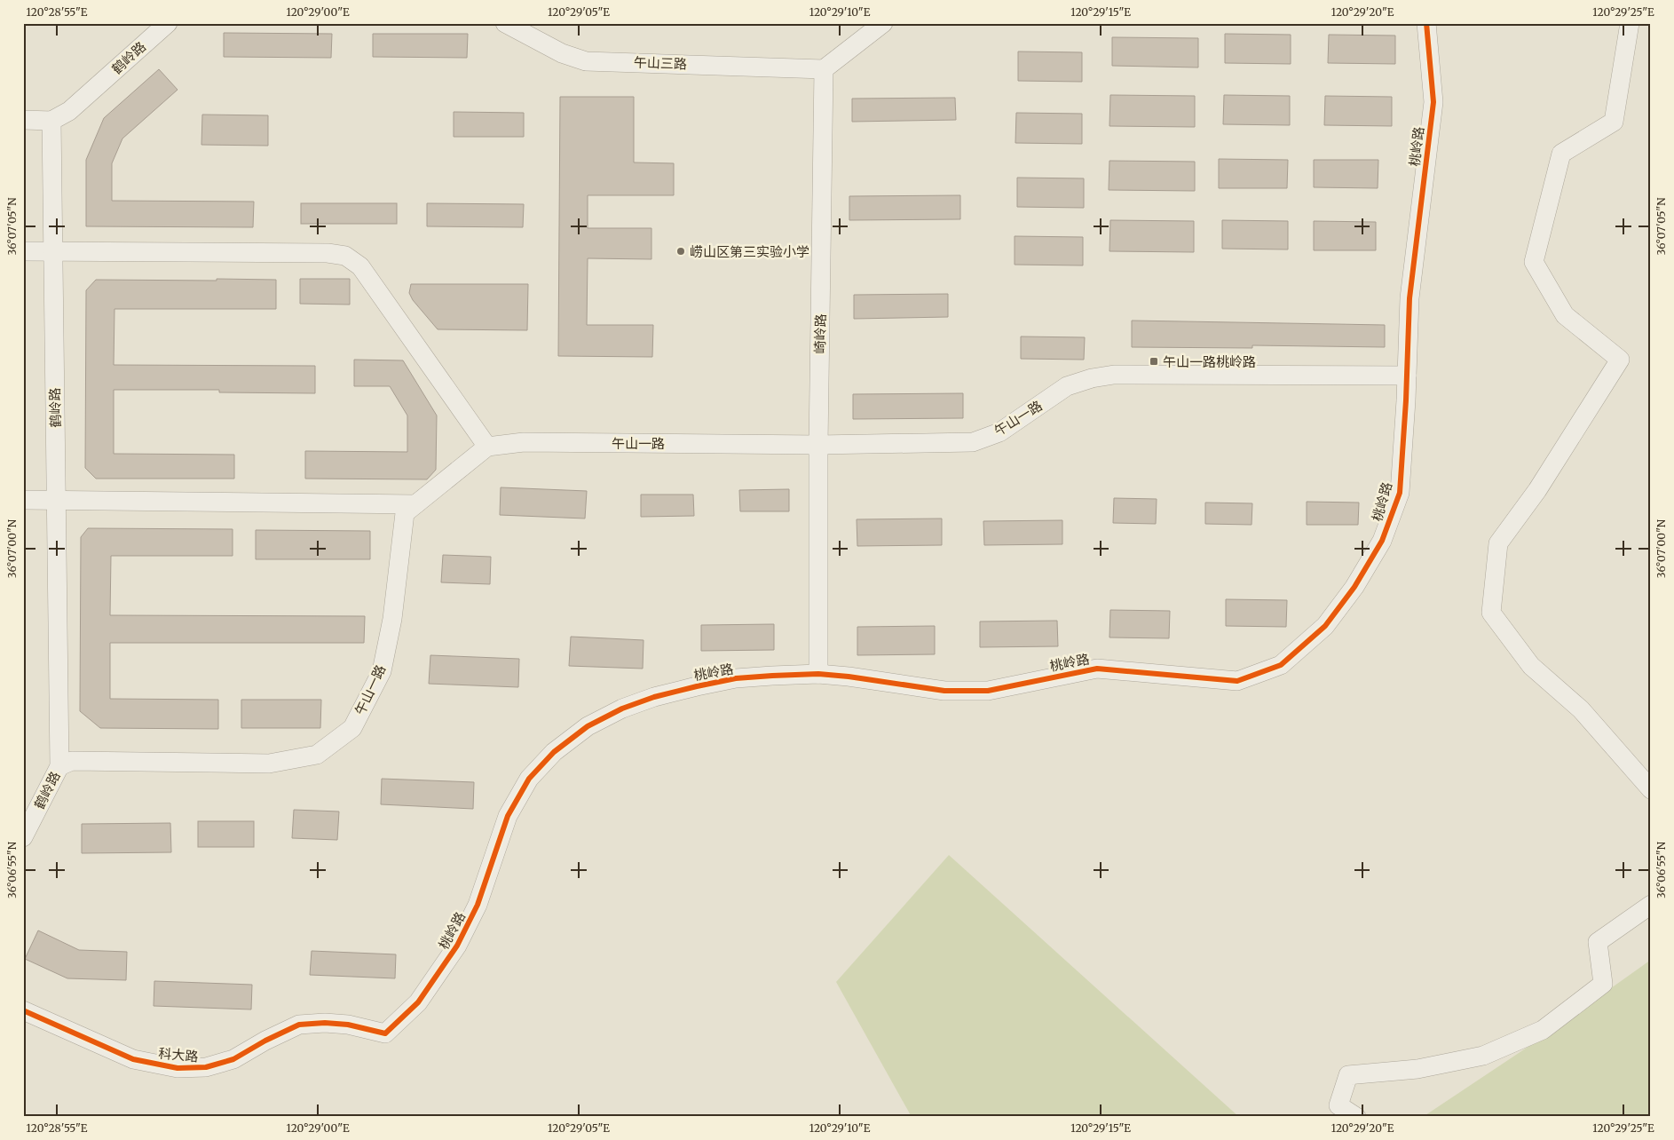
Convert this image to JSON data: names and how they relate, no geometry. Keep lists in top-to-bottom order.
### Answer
{
  "streets": {
    "street": [
      "鹤岭路",
      "午山三路",
      "桃岭路",
      "崎岭路",
      "午山一路",
      "科大路"
    ]
  },
  "crossings": [
    ["鹤岭路", "午山一路"],
    ["午山三路", "崎岭路"],
    ["桃岭路", "崎岭路"],
    ["桃岭路", "午山一路"],
    ["桃岭路", "科大路"],
    ["崎岭路", "午山一路"]
  ],
  "places": {
    "other": ["崂山区第三实验小学"],
    "transit": ["午山一路桃岭路"]
  },
  "coordinates": [
    "120°28'55\"E",
    "120°29'00\"E",
    "120°29'05\"E",
    "120°29'10\"E",
    "120°29'15\"E",
    "120°29'20\"E",
    "120°29'25\"E",
    "36°07'05\"N",
    "36°07'00\"N",
    "36°06'55\"N"
  ]
}
